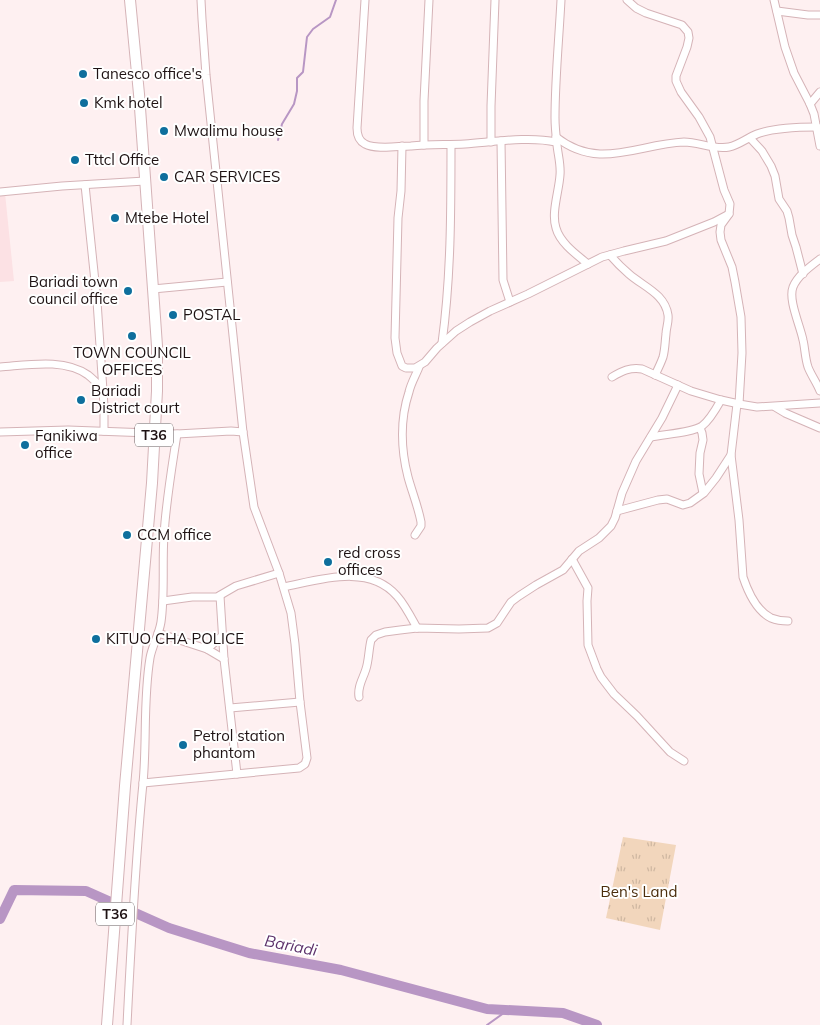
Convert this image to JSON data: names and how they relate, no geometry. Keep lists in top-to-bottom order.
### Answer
{
  "streets": {
    "highway": ["T36"]
  },
  "water": ["Bariadi"],
  "parks": ["Ben's Land"],
  "places": [
    "Tanesco office's",
    "Kmk hotel",
    "Mwalimu house",
    "Tttcl Office",
    "CAR SERVICES",
    "Mtebe Hotel",
    "Bariadi town council office",
    "POSTAL",
    "TOWN COUNCIL OFFICES",
    "Bariadi District court",
    "Fanikiwa office",
    "CCM office",
    "red cross offices",
    "KITUO CHA POLICE",
    "Petrol station phantom"
  ]
}
